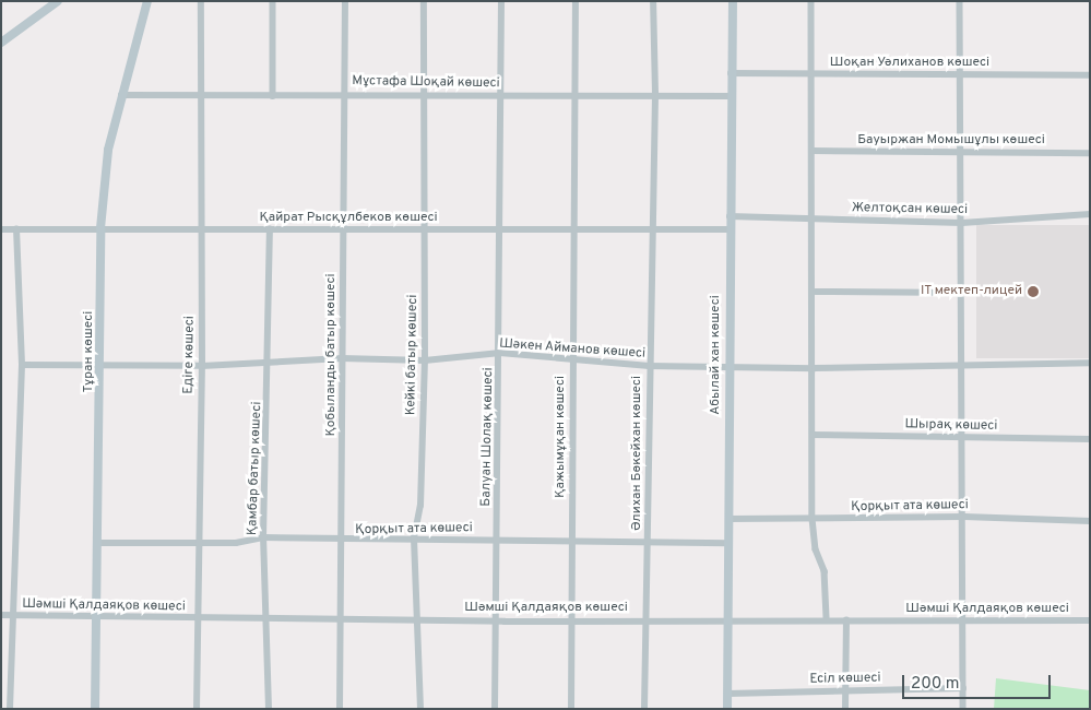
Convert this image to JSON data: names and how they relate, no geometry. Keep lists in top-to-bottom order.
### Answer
{
  "streets": {
    "street": [
      "Шоқан Уәлиханов көшесі",
      "Мұстафа Шоқай көшесі",
      "Бауыржан Момышұлы көшесі",
      "Желтоқсан көшесі",
      "Қайрат Рысқұлбеков көшесі",
      "Шәкен Айманов көшесі",
      "Тұран көшесі",
      "Едіге көшесі",
      "Қобыланды батыр көшесі",
      "Кейкі батыр көшесі",
      "Абылай хан көшесі",
      "Шырақ көшесі",
      "Балуан Шолақ көшесі",
      "Қажымұқан көшесі",
      "Әлихан Бөкейхан көшесі",
      "Қамбар батыр көшесі",
      "Қорқыт ата көшесі",
      "Шәмші Қалдаяқов көшесі",
      "Есіл көшесі"
    ]
  },
  "crossings": [
    ["Шоқан Уәлиханов көшесі", "Абылай хан көшесі"],
    ["Мұстафа Шоқай көшесі", "Тұран көшесі"],
    ["Мұстафа Шоқай көшесі", "Едіге көшесі"],
    ["Мұстафа Шоқай көшесі", "Қобыланды батыр көшесі"],
    ["Мұстафа Шоқай көшесі", "Кейкі батыр көшесі"],
    ["Мұстафа Шоқай көшесі", "Абылай хан көшесі"],
    ["Мұстафа Шоқай көшесі", "Балуан Шолақ көшесі"],
    ["Мұстафа Шоқай көшесі", "Қажымұқан көшесі"],
    ["Мұстафа Шоқай көшесі", "Әлихан Бөкейхан көшесі"],
    ["Желтоқсан көшесі", "Абылай хан көшесі"],
    ["Қайрат Рысқұлбеков көшесі", "Тұран көшесі"],
    ["Қайрат Рысқұлбеков көшесі", "Едіге көшесі"],
    ["Қайрат Рысқұлбеков көшесі", "Қобыланды батыр көшесі"],
    ["Қайрат Рысқұлбеков көшесі", "Кейкі батыр көшесі"],
    ["Қайрат Рысқұлбеков көшесі", "Абылай хан көшесі"],
    ["Қайрат Рысқұлбеков көшесі", "Балуан Шолақ көшесі"],
    ["Қайрат Рысқұлбеков көшесі", "Қажымұқан көшесі"],
    ["Қайрат Рысқұлбеков көшесі", "Әлихан Бөкейхан көшесі"],
    ["Қайрат Рысқұлбеков көшесі", "Қамбар батыр көшесі"],
    ["Шәкен Айманов көшесі", "Тұран көшесі"],
    ["Шәкен Айманов көшесі", "Едіге көшесі"],
    ["Шәкен Айманов көшесі", "Қобыланды батыр көшесі"],
    ["Шәкен Айманов көшесі", "Кейкі батыр көшесі"],
    ["Шәкен Айманов көшесі", "Абылай хан көшесі"],
    ["Шәкен Айманов көшесі", "Балуан Шолақ көшесі"],
    ["Шәкен Айманов көшесі", "Қажымұқан көшесі"],
    ["Шәкен Айманов көшесі", "Әлихан Бөкейхан көшесі"],
    ["Шәкен Айманов көшесі", "Қамбар батыр көшесі"],
    ["Тұран көшесі", "Қорқыт ата көшесі"],
    ["Тұран көшесі", "Шәмші Қалдаяқов көшесі"],
    ["Едіге көшесі", "Қорқыт ата көшесі"],
    ["Едіге көшесі", "Шәмші Қалдаяқов көшесі"],
    ["Қобыланды батыр көшесі", "Қорқыт ата көшесі"],
    ["Қобыланды батыр көшесі", "Шәмші Қалдаяқов көшесі"],
    ["Кейкі батыр көшесі", "Қорқыт ата көшесі"],
    ["Кейкі батыр көшесі", "Шәмші Қалдаяқов көшесі"],
    ["Абылай хан көшесі", "Қорқыт ата көшесі"],
    ["Абылай хан көшесі", "Шәмші Қалдаяқов көшесі"],
    ["Абылай хан көшесі", "Есіл көшесі"],
    ["Балуан Шолақ көшесі", "Қорқыт ата көшесі"],
    ["Балуан Шолақ көшесі", "Шәмші Қалдаяқов көшесі"],
    ["Қажымұқан көшесі", "Қорқыт ата көшесі"],
    ["Қажымұқан көшесі", "Шәмші Қалдаяқов көшесі"],
    ["Әлихан Бөкейхан көшесі", "Қорқыт ата көшесі"],
    ["Әлихан Бөкейхан көшесі", "Шәмші Қалдаяқов көшесі"],
    ["Қамбар батыр көшесі", "Қорқыт ата көшесі"],
    ["Қамбар батыр көшесі", "Шәмші Қалдаяқов көшесі"]
  ],
  "places": ["IT мектеп-лицей"],
  "scale_bar": "200 m"
}
